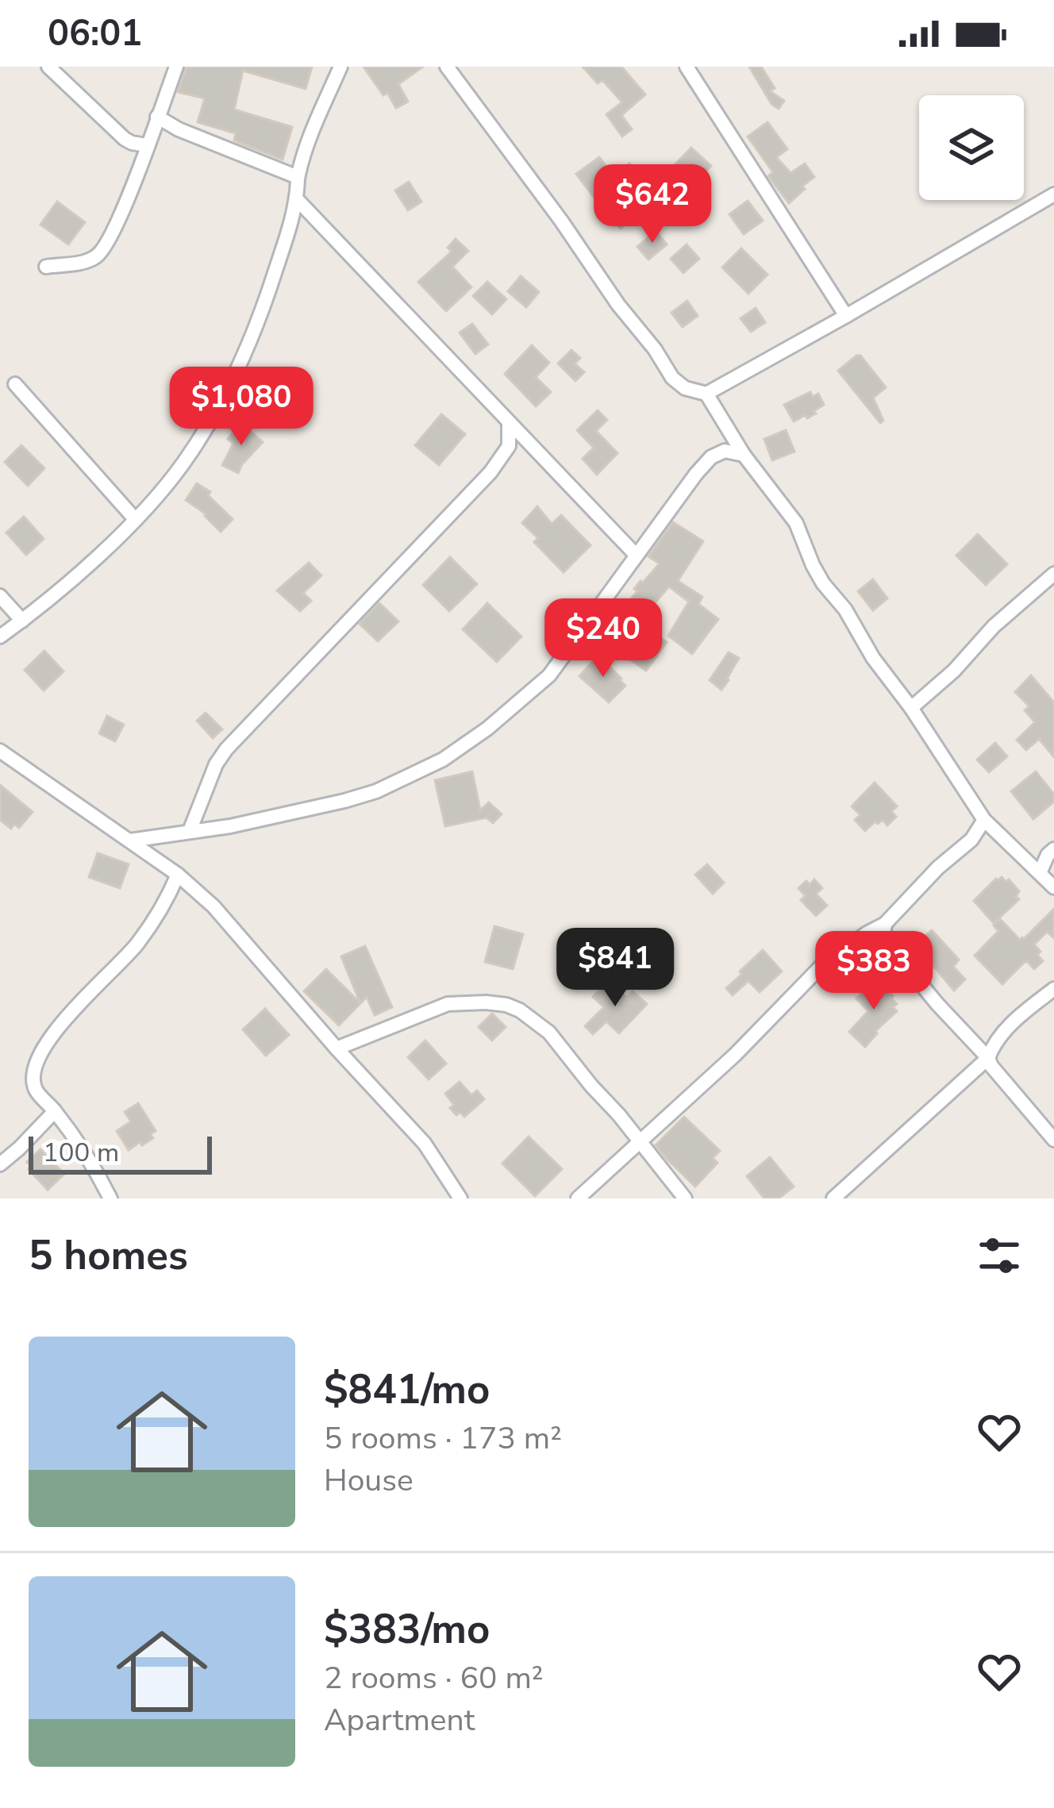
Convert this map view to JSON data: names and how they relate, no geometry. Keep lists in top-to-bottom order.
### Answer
{
  "scale_bar": "100 m",
  "page": {
    "status": "06:01",
    "price": [
      "$642",
      "$1,080",
      "$240",
      "$841",
      "$383"
    ],
    "scale": "100 m",
    "heading": "5 homes",
    "list": [
      {
        "name": "$841/mo",
        "note": "5 rooms · 173 m² · House"
      },
      {
        "name": "$383/mo",
        "note": "2 rooms · 60 m² · Apartment"
      }
    ]
  }
}
